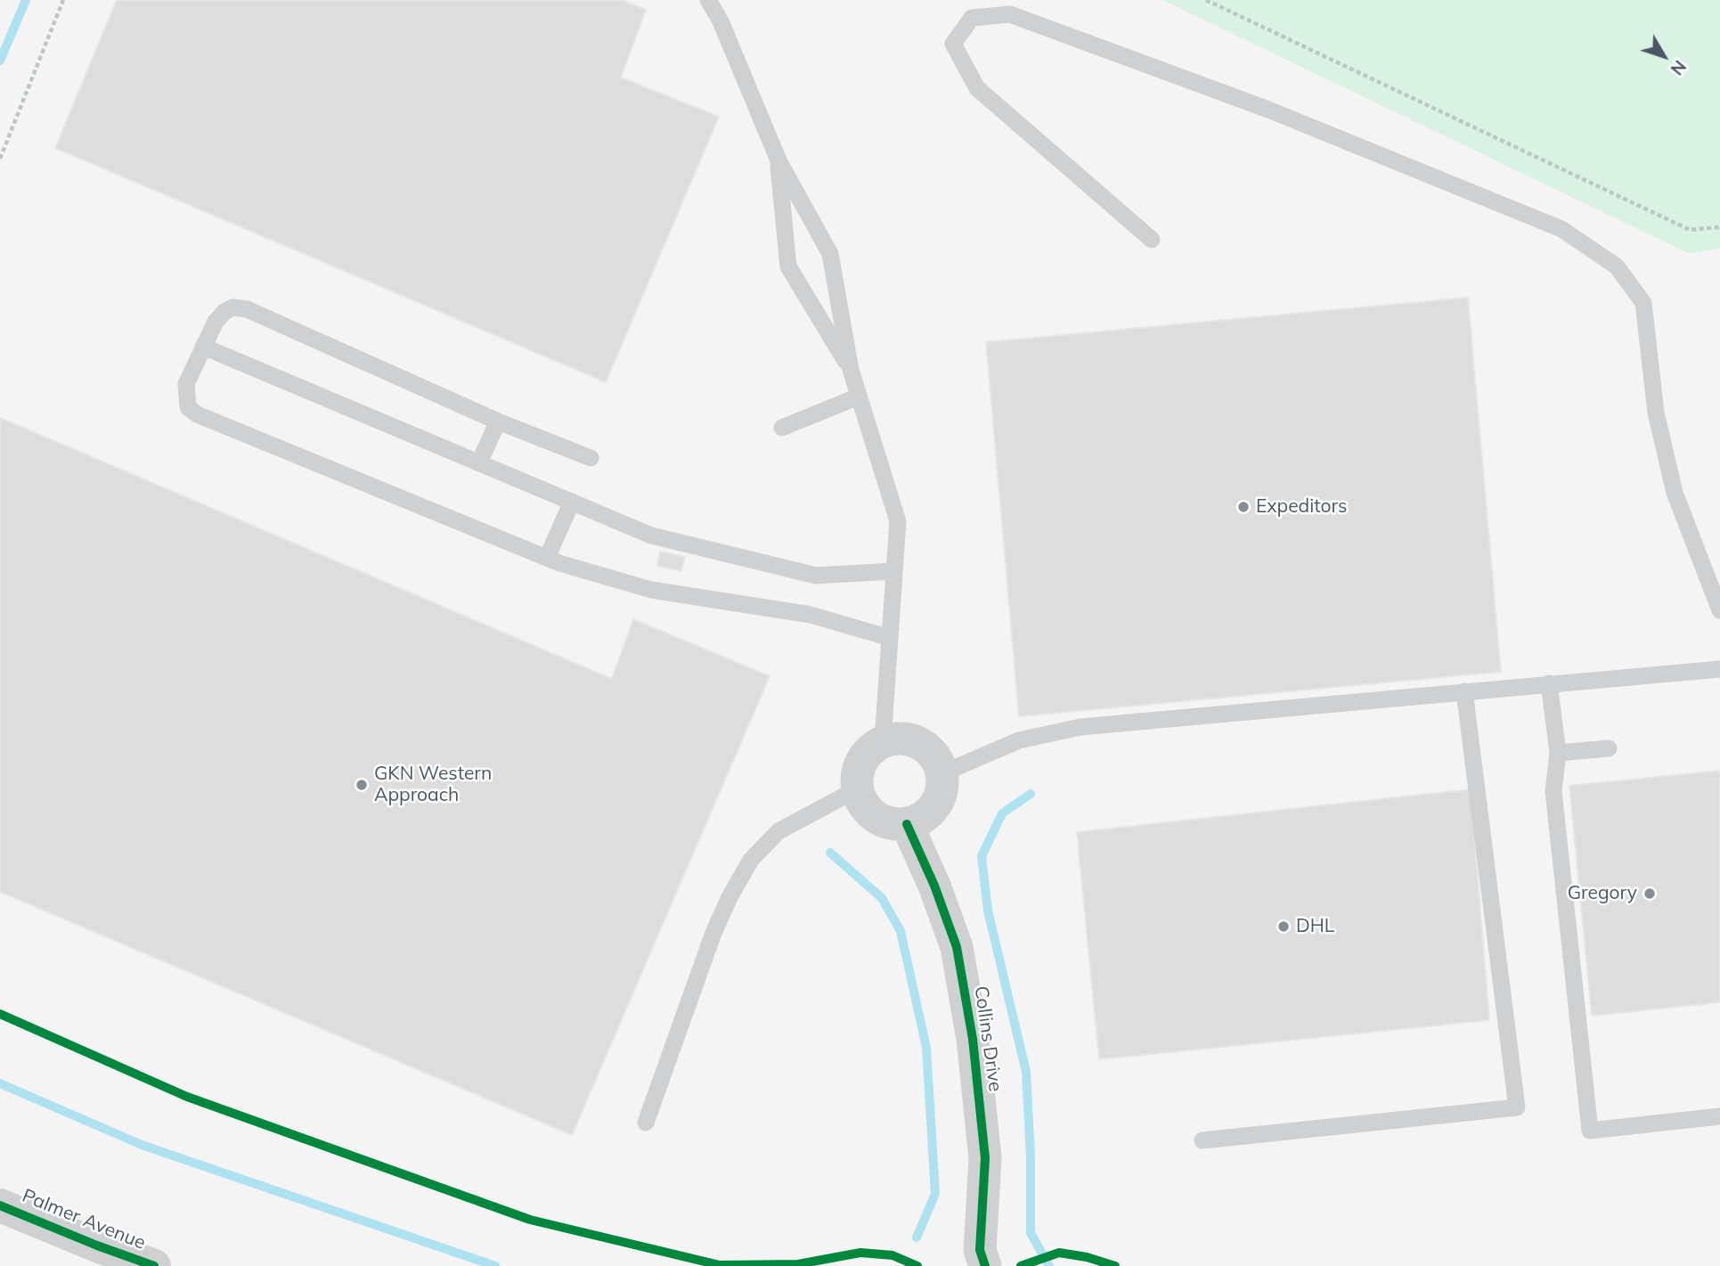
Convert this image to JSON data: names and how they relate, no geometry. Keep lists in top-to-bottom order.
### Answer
{
  "streets": {
    "street": ["Collins Drive", "Palmer Avenue"]
  },
  "places": [
    "Expeditors",
    "GKN Western Approach",
    "Gregory",
    "DHL"
  ],
  "north": "bottom right"
}
